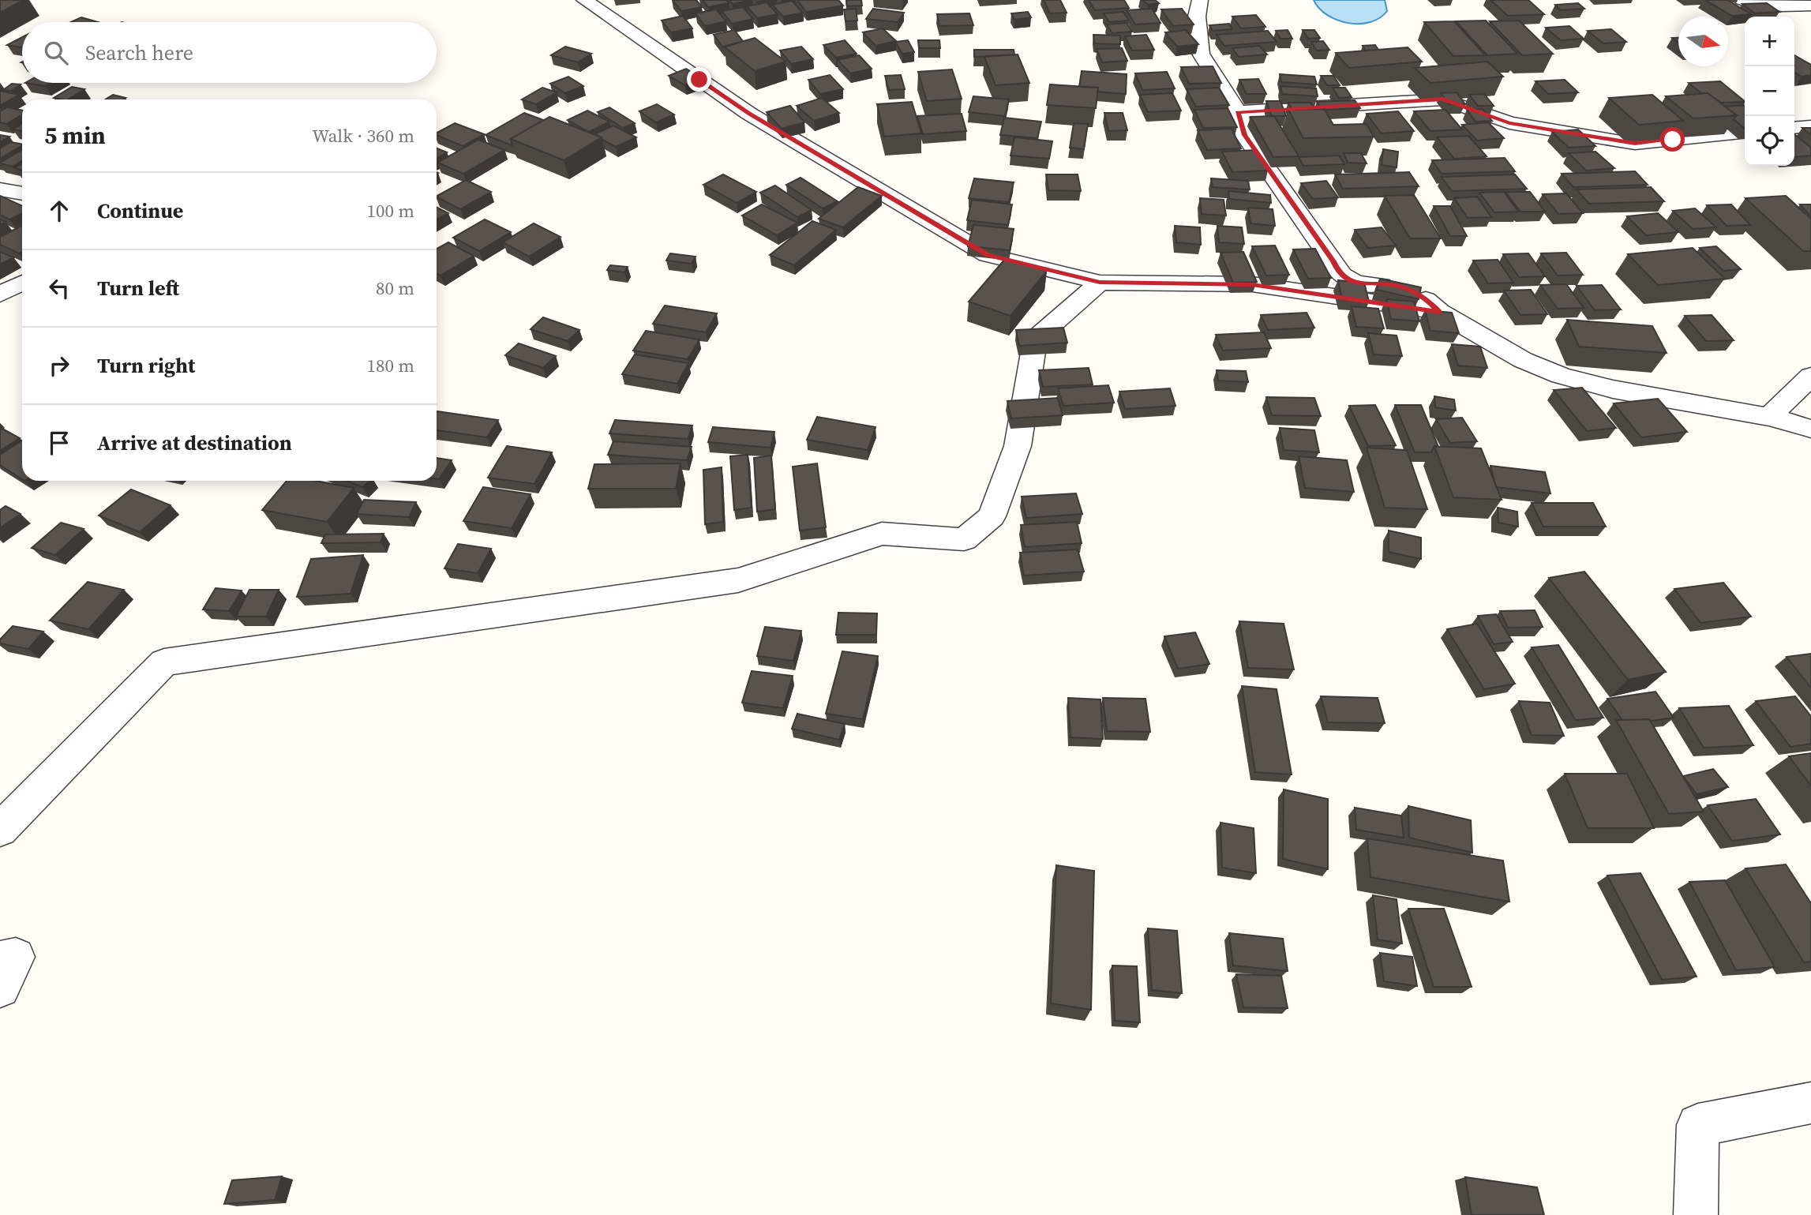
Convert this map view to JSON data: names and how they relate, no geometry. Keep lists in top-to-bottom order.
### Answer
{
  "north": "right",
  "page": {
    "map_buttons": ["+", "−"],
    "search": "Search here",
    "heading": ["5 min", "Walk · 360 m"],
    "list": [
      ["Continue", "100 m"],
      ["Turn left", "80 m"],
      ["Turn right", "180 m"],
      "Arrive at destination"
    ]
  }
}
